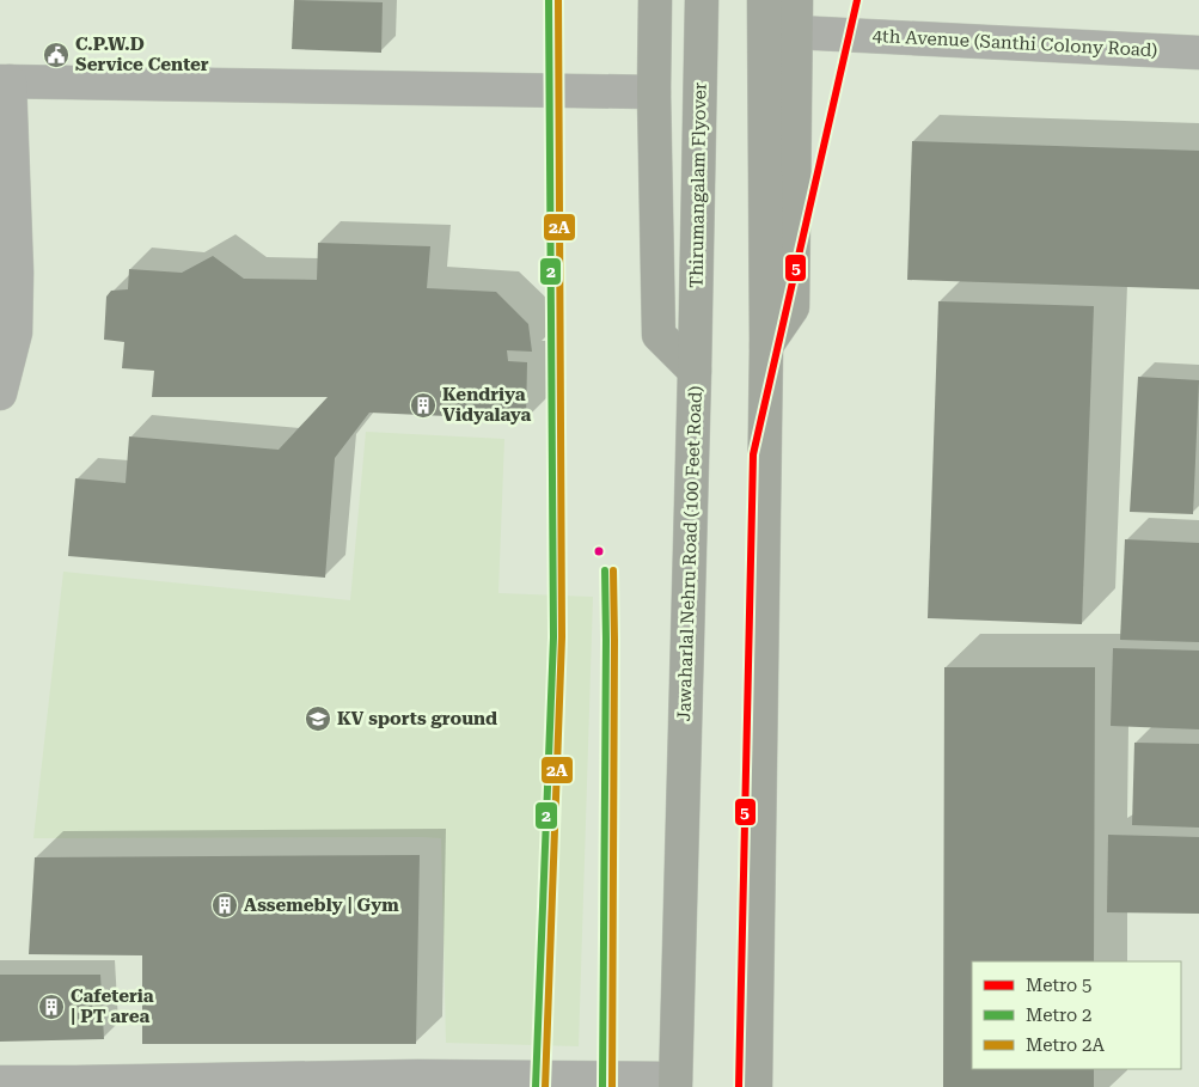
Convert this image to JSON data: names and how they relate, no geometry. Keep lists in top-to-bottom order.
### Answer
{
  "streets": {
    "main road": ["Thirumangalam Flyover", "Jawaharlal Nehru Road (100 Feet Road)"],
    "street": ["4th Avenue (Santhi Colony Road)"]
  },
  "crossings": [
    ["Thirumangalam Flyover", "Jawaharlal Nehru Road (100 Feet Road)"]
  ],
  "places": {
    "public building": ["C.P.W.D Service Center"],
    "building": ["Kendriya Vidyalaya", "Assemebly | Gym", "Cafeteria | PT area"],
    "school or university": ["KV sports ground"]
  },
  "lines": ["metro line 5", "metro line 2", "metro line 2A"],
  "legend": ["Metro 5", "Metro 2", "Metro 2A"]
}
